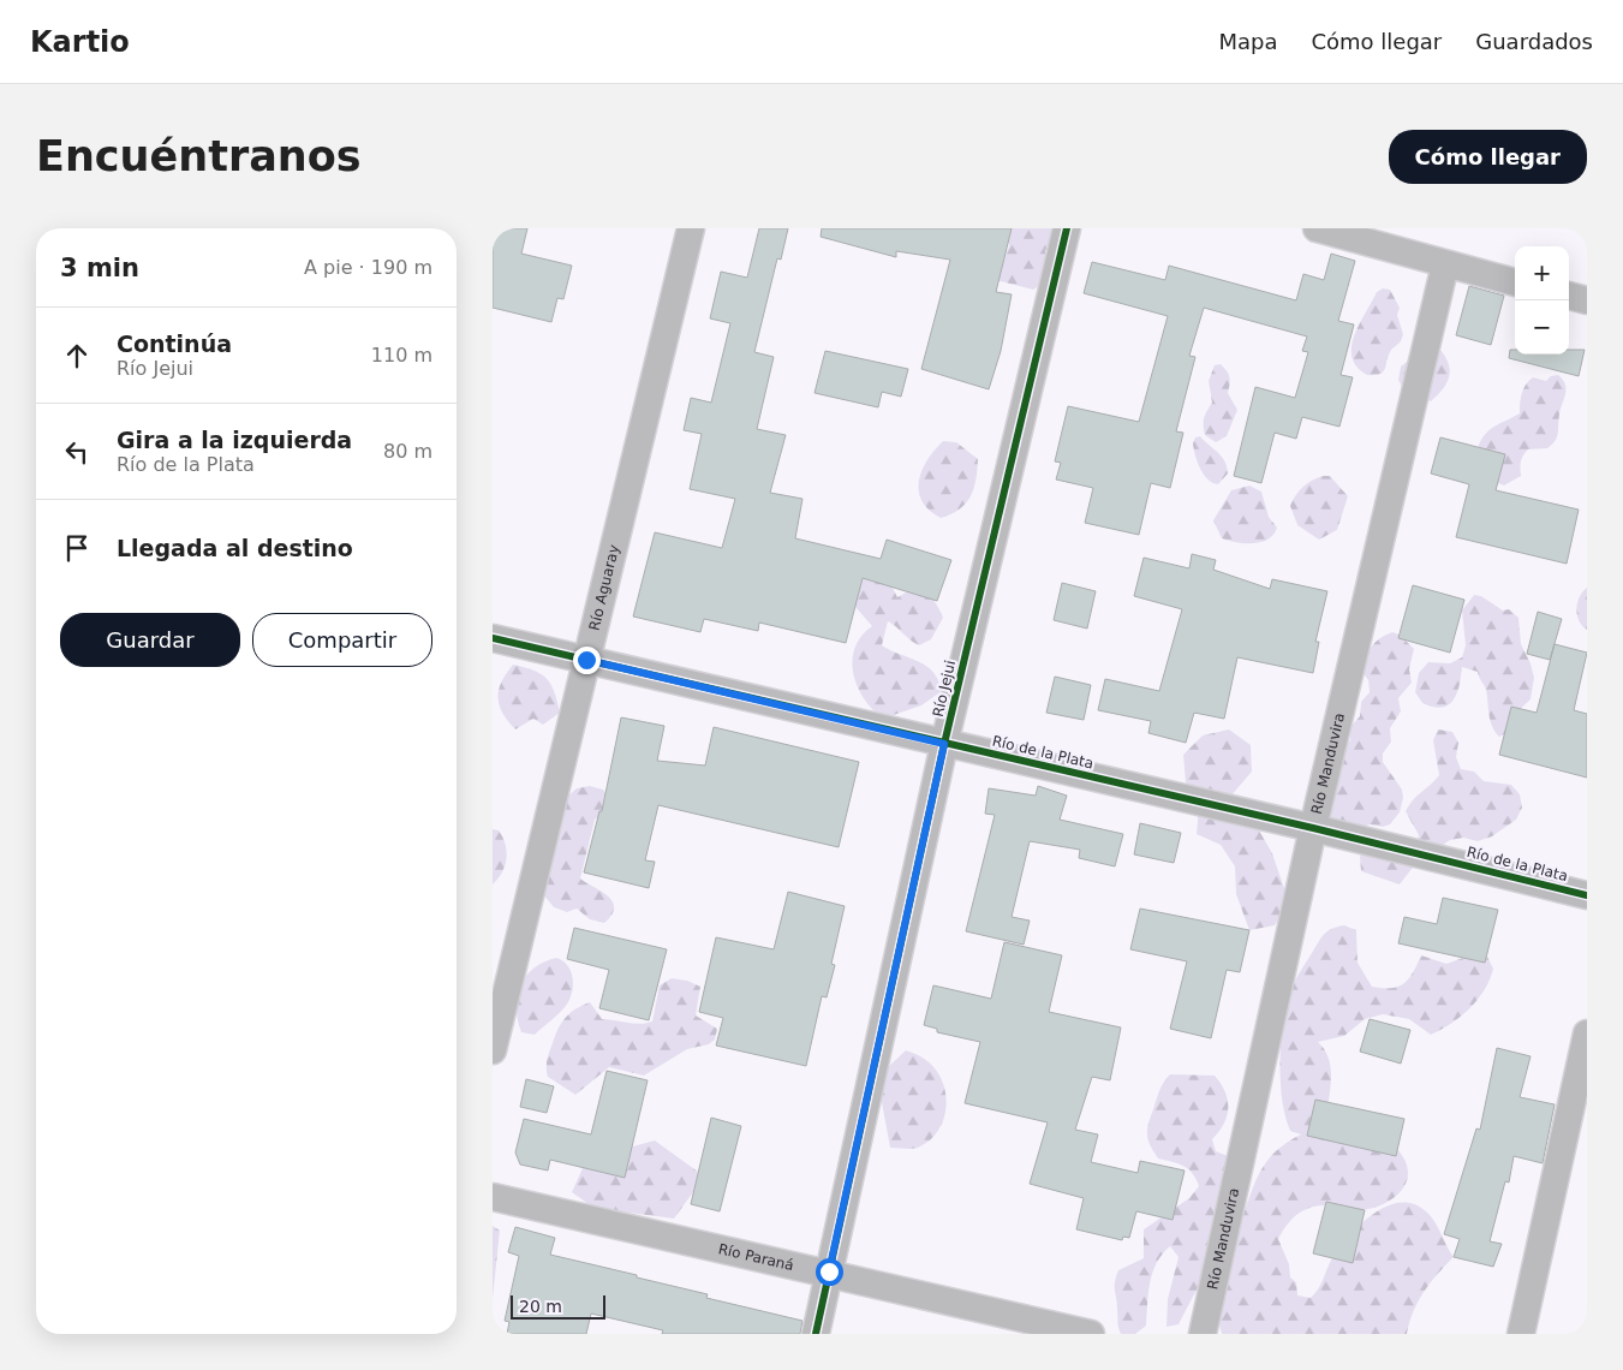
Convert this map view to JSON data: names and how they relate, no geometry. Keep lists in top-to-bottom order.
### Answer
{
  "streets": {
    "street": [
      "Río Aguaray",
      "Río Jejui",
      "Río de la Plata",
      "Río Manduvira",
      "Río Paraná"
    ]
  },
  "crossings": [
    ["Río Aguaray", "Río de la Plata"],
    ["Río Jejui", "Río de la Plata"],
    ["Río Jejui", "Río Paraná"],
    ["Río de la Plata", "Río Manduvira"]
  ],
  "scale_bar": "20 m",
  "page": {
    "header": "Kartio",
    "nav": ["Mapa", "Cómo llegar", "Guardados"],
    "buttons": [
      "Cómo llegar",
      ["Guardar", "Compartir"]
    ],
    "title": "Encuéntranos",
    "heading": ["3 min", "A pie · 190 m"],
    "map_buttons": ["+", "−"],
    "list": [
      ["Continúa", "Río Jejui", "110 m"],
      ["Gira a la izquierda", "Río de la Plata", "80 m"],
      "Llegada al destino"
    ],
    "scale": "20 m"
  }
}
